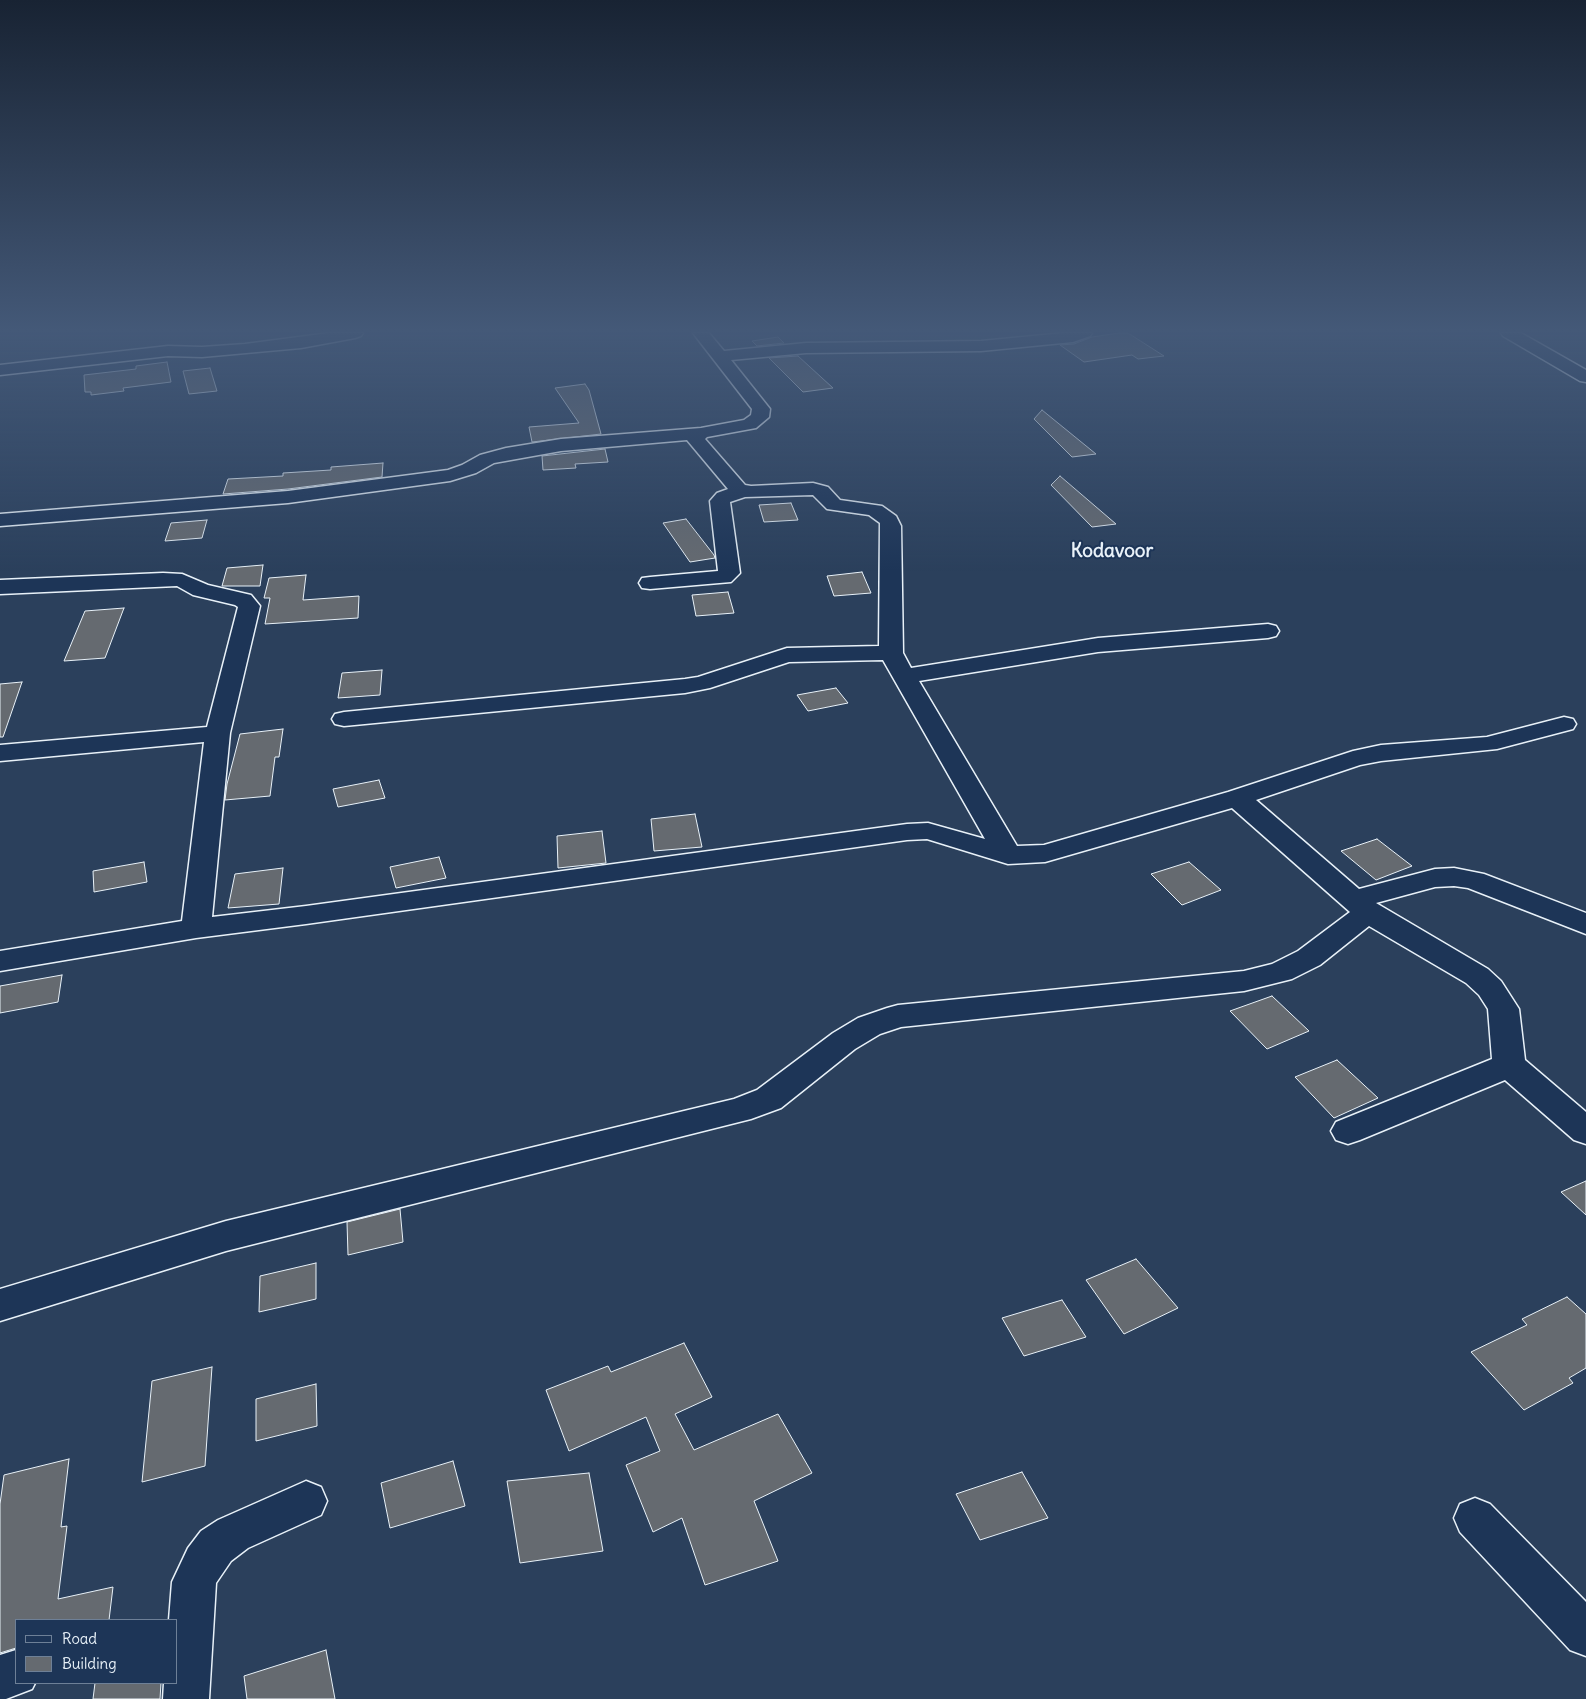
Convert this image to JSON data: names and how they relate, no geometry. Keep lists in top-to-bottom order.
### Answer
{
  "districts": ["Kodavoor"],
  "legend": ["Road", "Building"]
}
